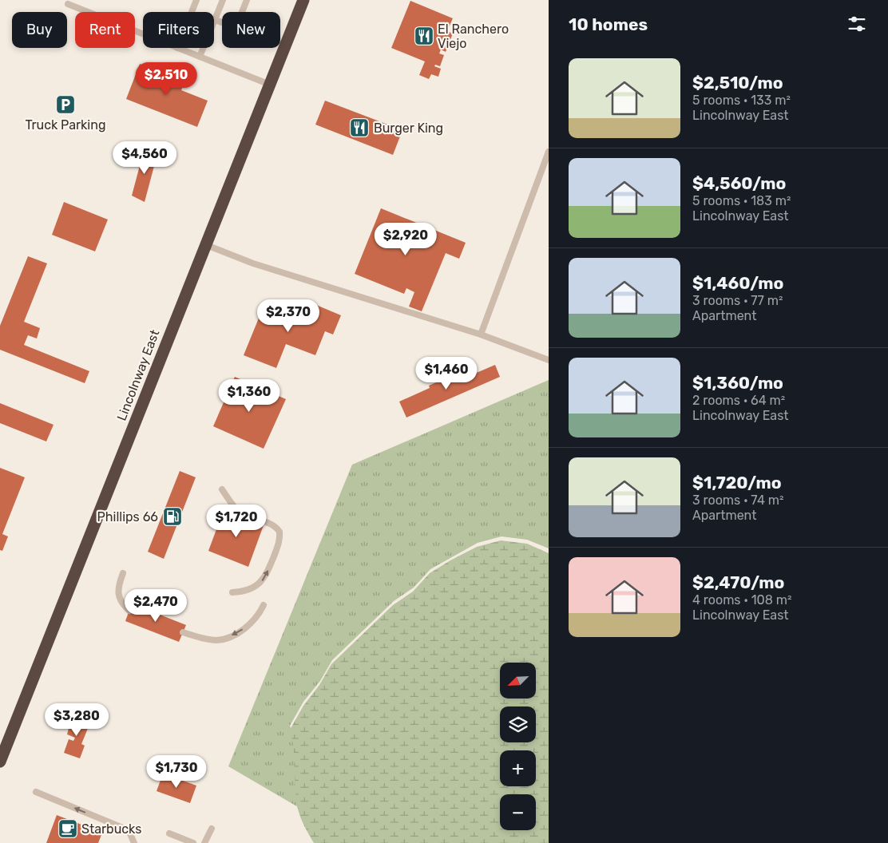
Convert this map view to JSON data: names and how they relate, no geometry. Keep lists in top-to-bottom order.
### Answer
{
  "streets": {
    "highway": ["Lincolnway East"]
  },
  "places": {
    "restaurant": ["El Ranchero Viejo", "Burger King"],
    "parking": ["Truck Parking"],
    "fuel station": ["Phillips 66"],
    "cafe": ["Starbucks"]
  },
  "north": "bottom left",
  "page": {
    "heading": "10 homes",
    "chip": [
      "Buy",
      "Rent",
      "Filters",
      "New"
    ],
    "list": [
      {
        "name": "$2,510/mo",
        "note": "5 rooms · 133 m² · Lincolnway East"
      },
      {
        "name": "$4,560/mo",
        "note": "5 rooms · 183 m² · Lincolnway East"
      },
      {
        "name": "$1,460/mo",
        "note": "3 rooms · 77 m² · Apartment"
      },
      {
        "name": "$1,360/mo",
        "note": "2 rooms · 64 m² · Lincolnway East"
      },
      {
        "name": "$1,720/mo",
        "note": "3 rooms · 74 m² · Apartment"
      },
      {
        "name": "$2,470/mo",
        "note": "4 rooms · 108 m² · Lincolnway East"
      }
    ],
    "price": [
      "$2,510",
      "$4,560",
      "$2,920",
      "$2,370",
      "$1,460",
      "$1,360",
      "$1,720",
      "$2,470",
      "$3,280",
      "$1,730"
    ],
    "map_buttons": ["+", "−"]
  }
}
